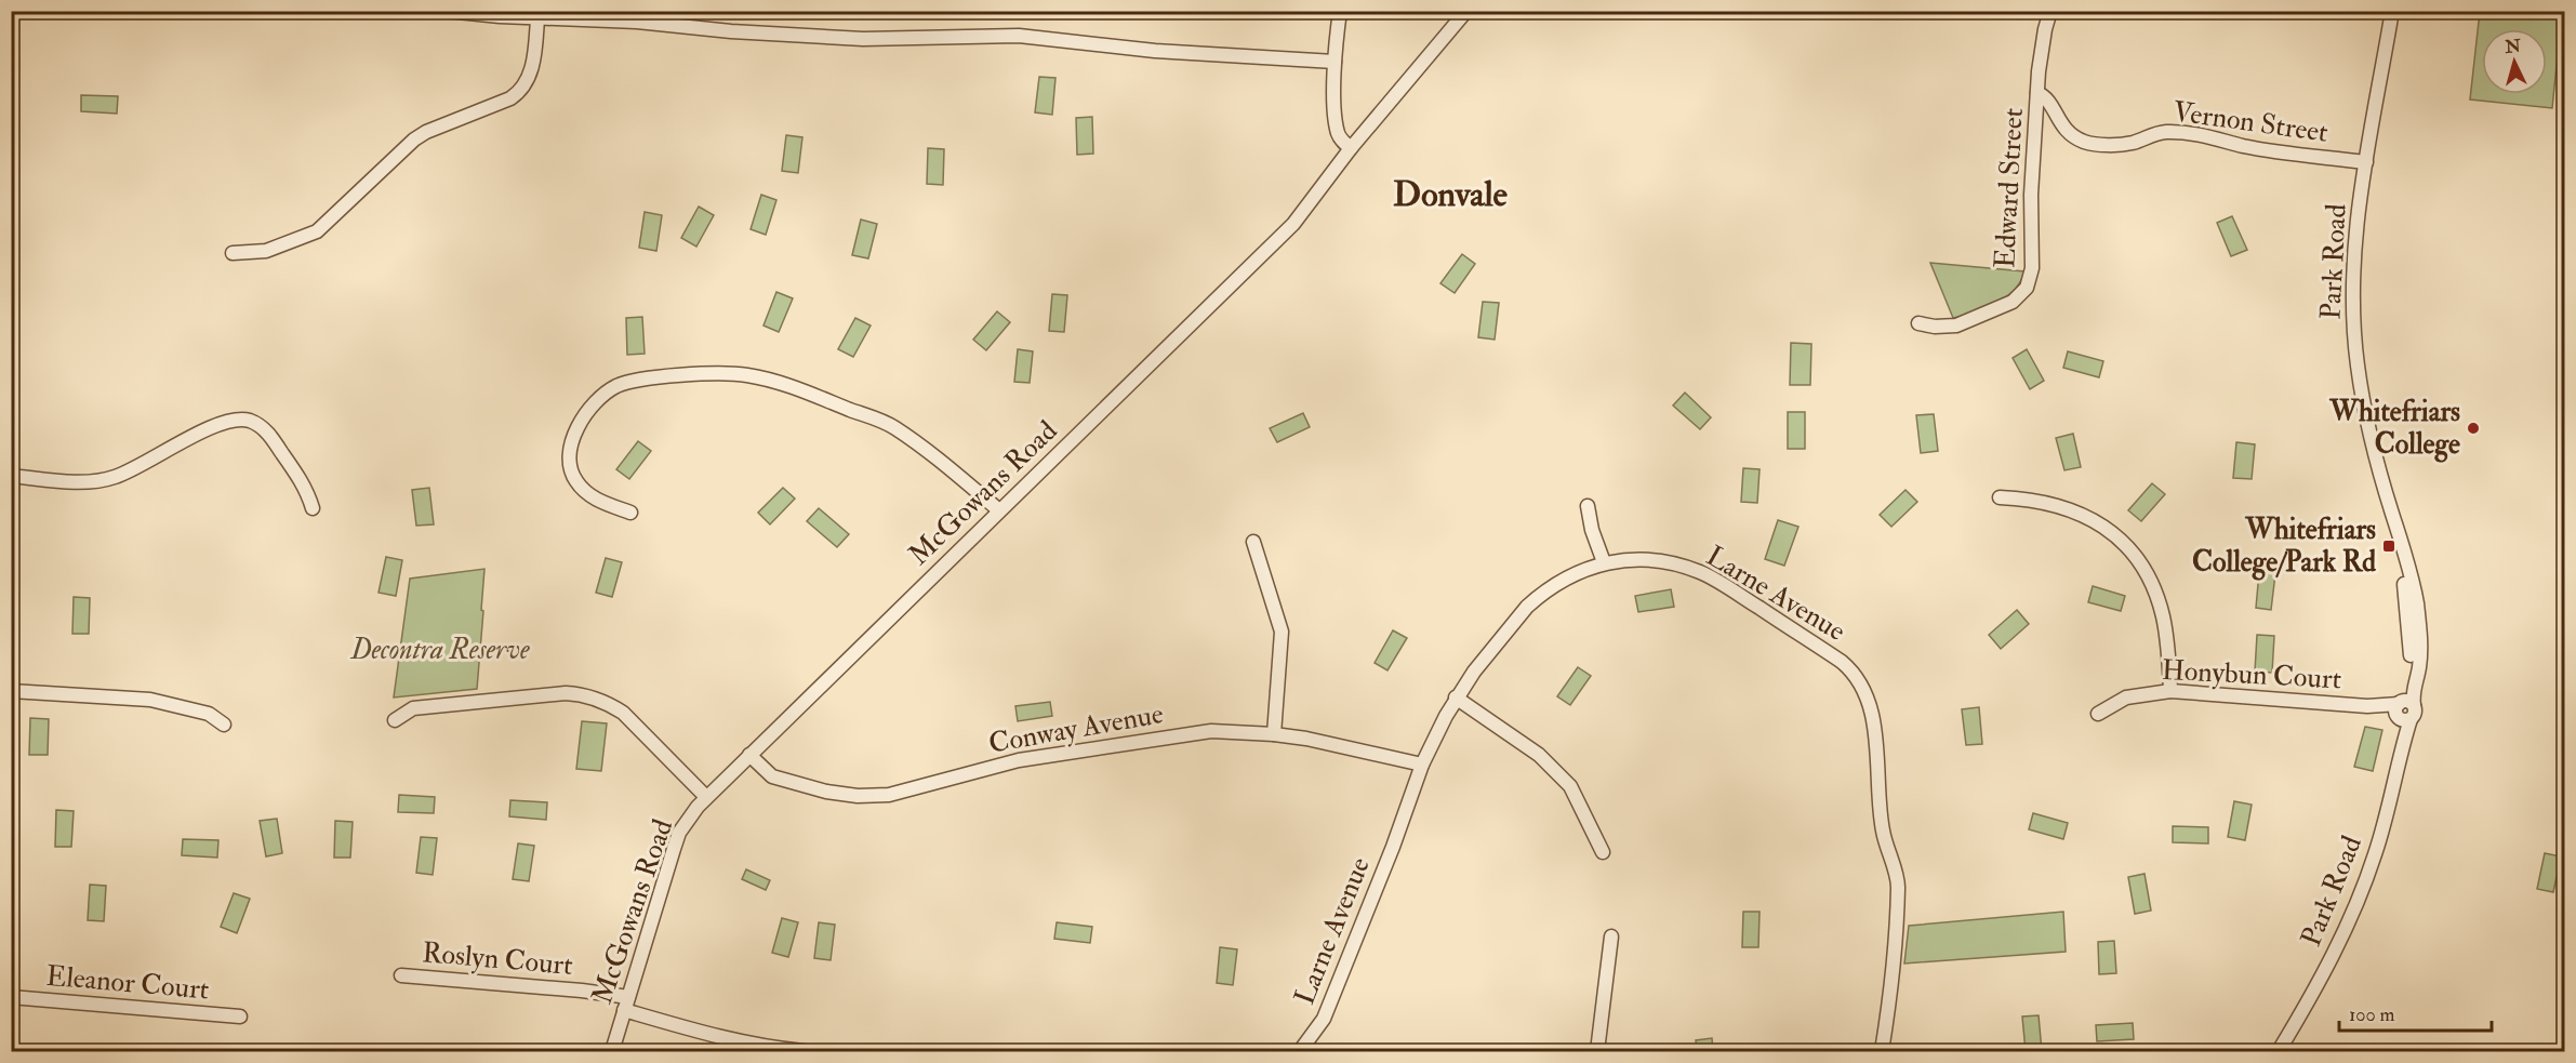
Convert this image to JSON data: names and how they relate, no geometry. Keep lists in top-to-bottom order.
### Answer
{
  "streets": {
    "street": [
      "Vernon Street",
      "Edward Street",
      "Park Road",
      "McGowans Road",
      "Larne Avenue",
      "Honybun Court",
      "Conway Avenue",
      "Roslyn Court",
      "Eleanor Court"
    ]
  },
  "crossings": [
    ["Vernon Street", "Edward Street"],
    ["Vernon Street", "Park Road"],
    ["Park Road", "Honybun Court"],
    ["McGowans Road", "Conway Avenue"],
    ["McGowans Road", "Roslyn Court"],
    ["Larne Avenue", "Conway Avenue"]
  ],
  "districts": ["Donvale"],
  "parks": ["Decontra Reserve"],
  "places": {
    "other": ["Whitefriars College"],
    "transit": ["Whitefriars College/Park Rd"]
  },
  "scale_bar": "100 m",
  "north": "top"
}
